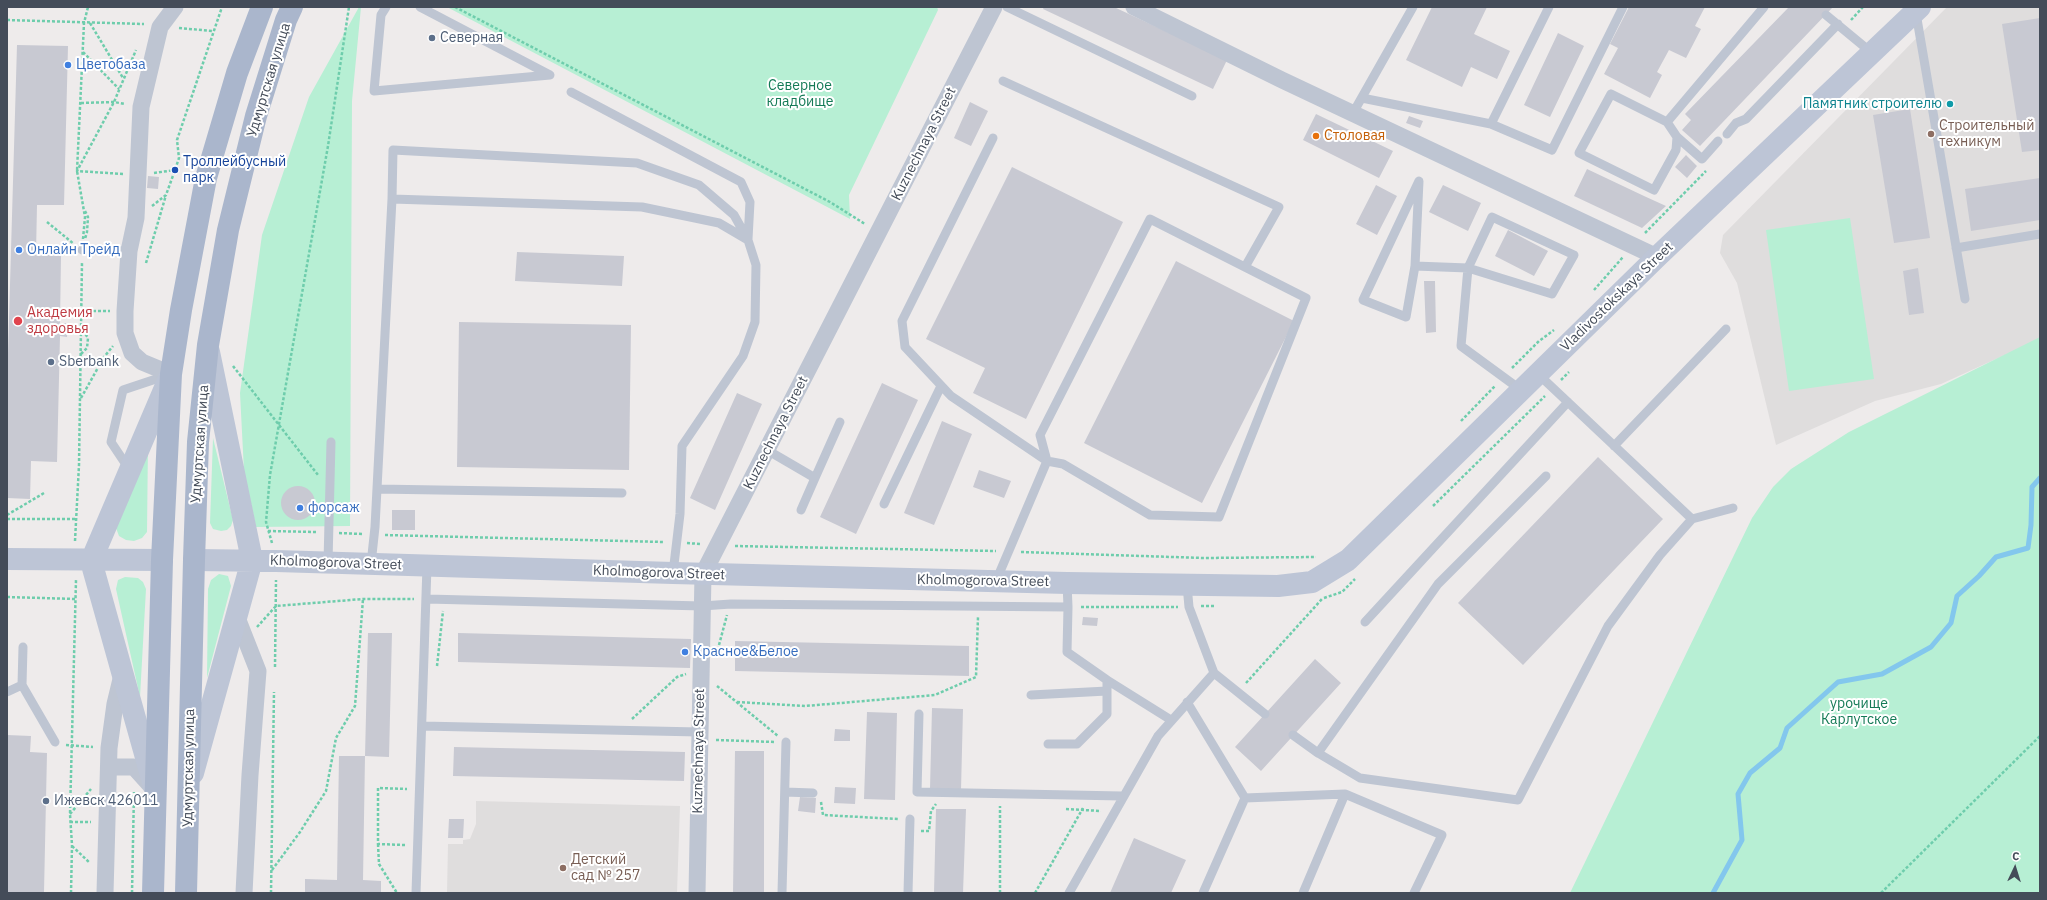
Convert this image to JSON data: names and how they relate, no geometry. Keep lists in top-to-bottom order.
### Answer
{
  "streets": {
    "main road": ["Удмуртская улица", "Kholmogorova Street"],
    "street": ["Kuznechnaya Street", "Vladivostokskaya Street"]
  },
  "crossings": [
    ["Удмуртская улица", "Kholmogorova Street"],
    ["Kuznechnaya Street", "Kholmogorova Street"],
    ["Vladivostokskaya Street", "Kholmogorova Street"]
  ],
  "parks": ["Северное кладбище", "урочище Карлутское"],
  "places": [
    "Северная",
    "Цветобаза",
    "Памятник строителю",
    "Строительный техникум",
    "Столовая",
    "Троллейбусный парк",
    "Онлайн Трейд",
    "Академия здоровья",
    "Sberbank",
    "форсаж",
    "Красное&Белое",
    "Ижевск 426011",
    "Детский сад № 257"
  ],
  "north": "top"
}
